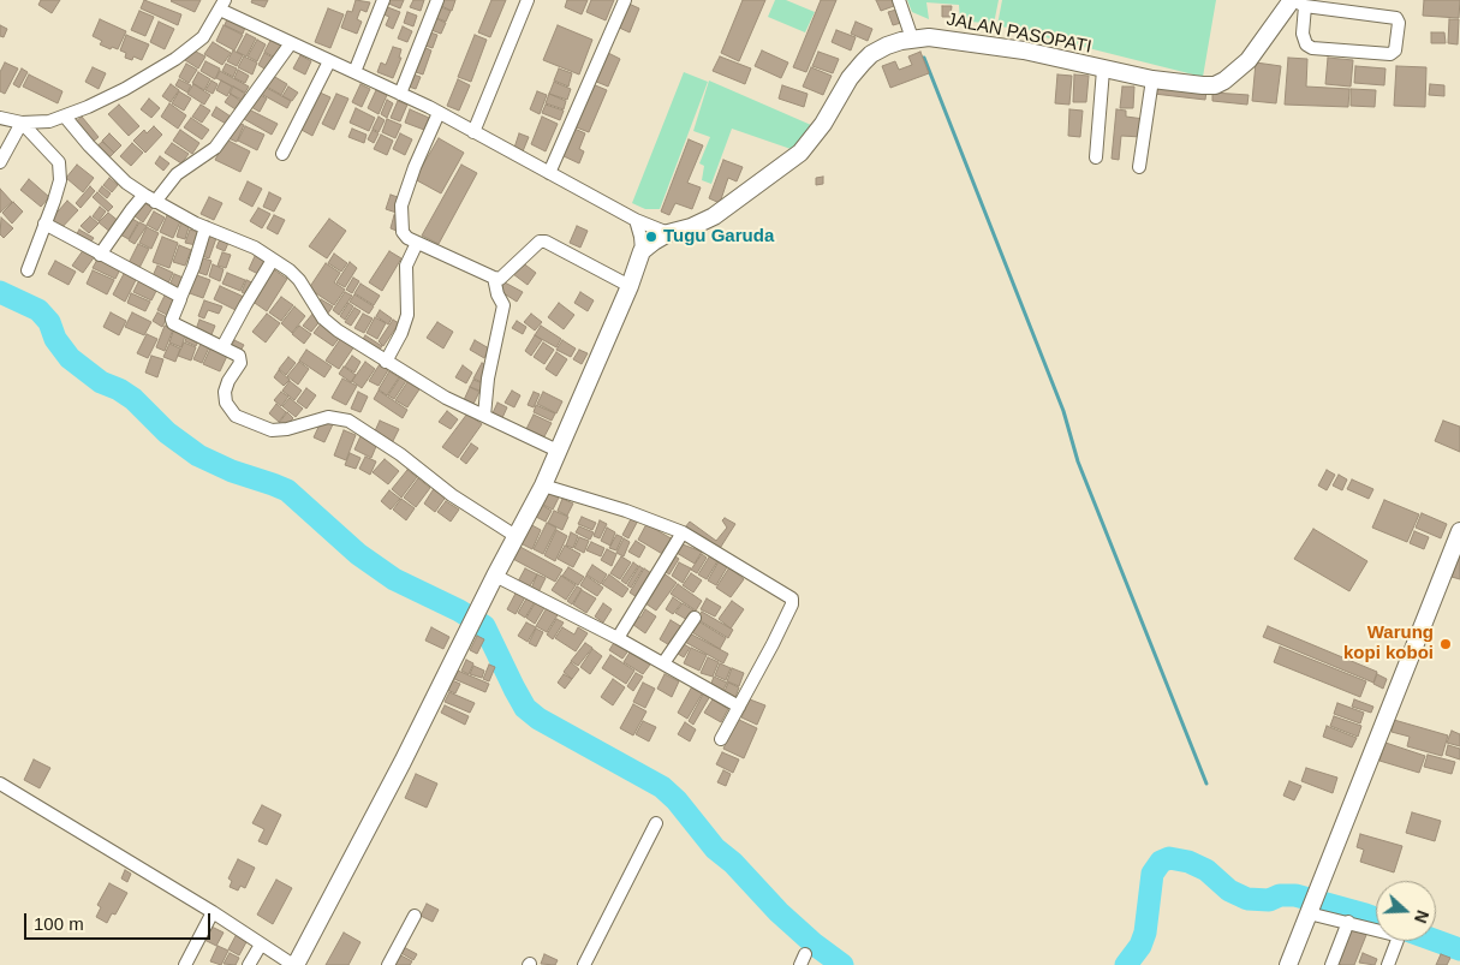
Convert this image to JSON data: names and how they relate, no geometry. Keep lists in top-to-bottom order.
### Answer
{
  "streets": {
    "street": ["JALAN PASOPATI"]
  },
  "places": ["Tugu Garuda", "Warung kopi koboi"],
  "scale_bar": "100 m",
  "north": "right"
}
